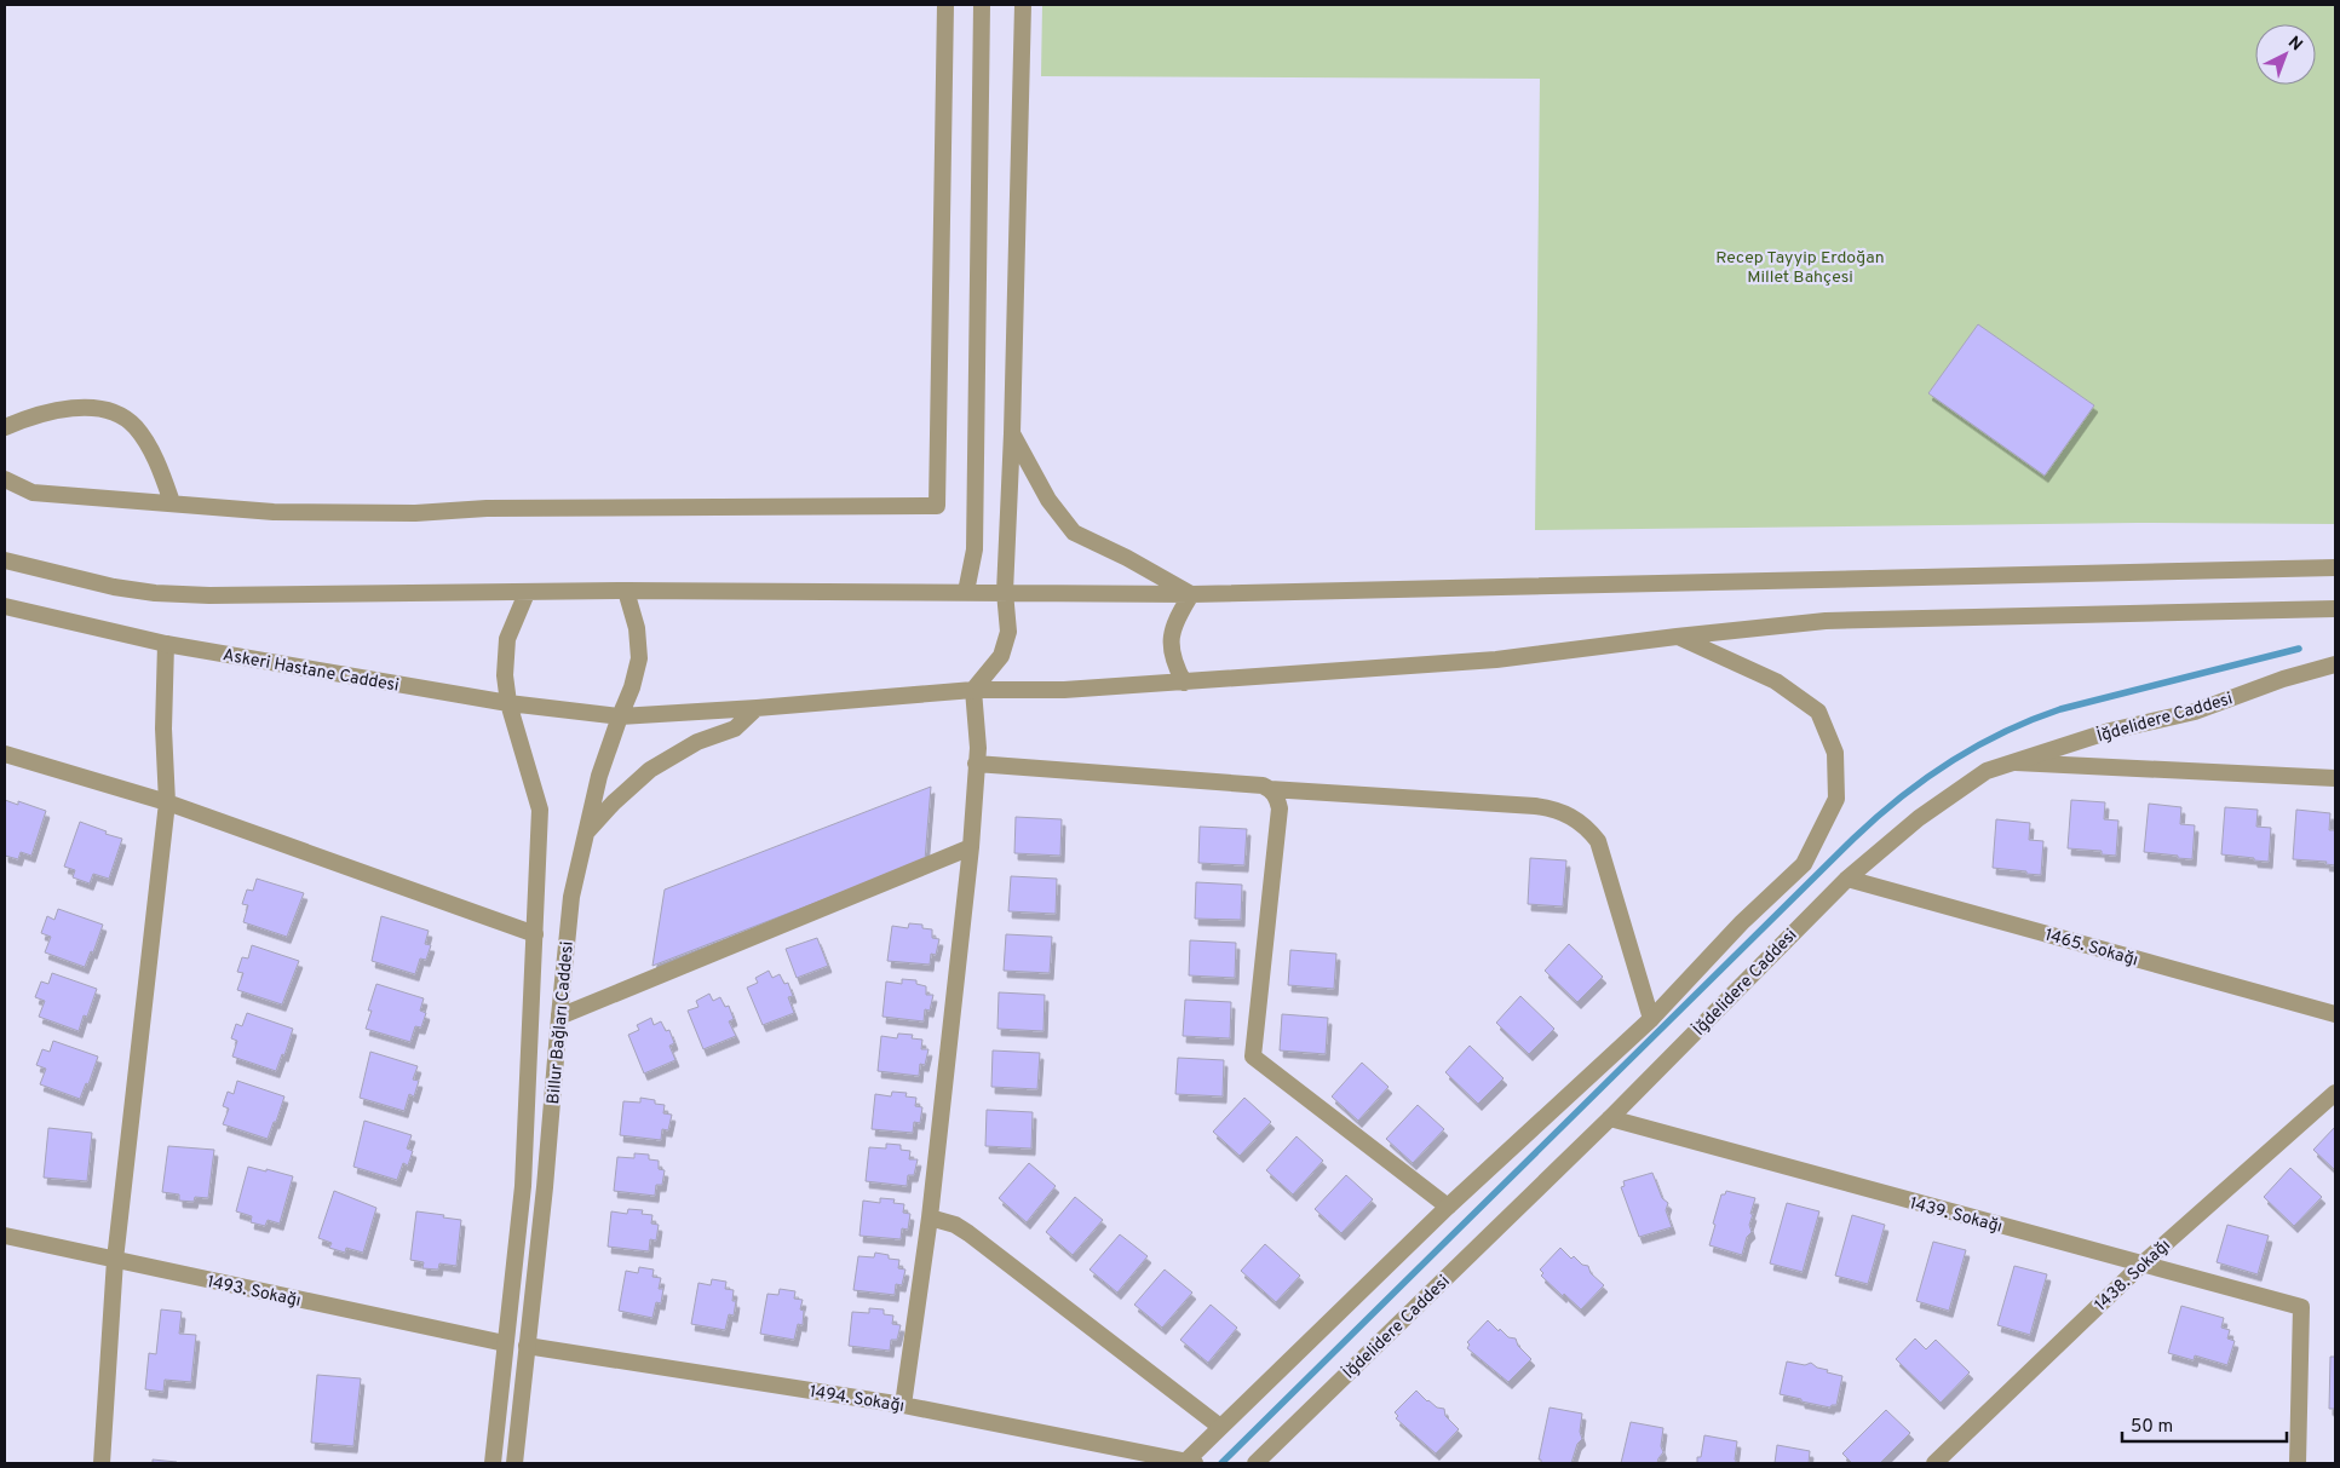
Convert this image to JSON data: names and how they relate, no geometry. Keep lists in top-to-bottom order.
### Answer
{
  "streets": {
    "street": [
      "Askeri Hastane Caddesi",
      "İğdelidere Caddesi",
      "1465. Sokağı",
      "Billur Bağları Caddesi",
      "1439. Sokağı",
      "1438. Sokağı",
      "1493. Sokağı",
      "1494. Sokağı"
    ]
  },
  "crossings": [
    ["Askeri Hastane Caddesi", "Billur Bağları Caddesi"],
    ["İğdelidere Caddesi", "1465. Sokağı"],
    ["İğdelidere Caddesi", "1439. Sokağı"],
    ["Billur Bağları Caddesi", "1493. Sokağı"],
    ["Billur Bağları Caddesi", "1494. Sokağı"],
    ["1439. Sokağı", "1438. Sokağı"]
  ],
  "parks": ["Recep Tayyip Erdoğan Millet Bahçesi"],
  "scale_bar": "50 m",
  "north": "top right"
}
